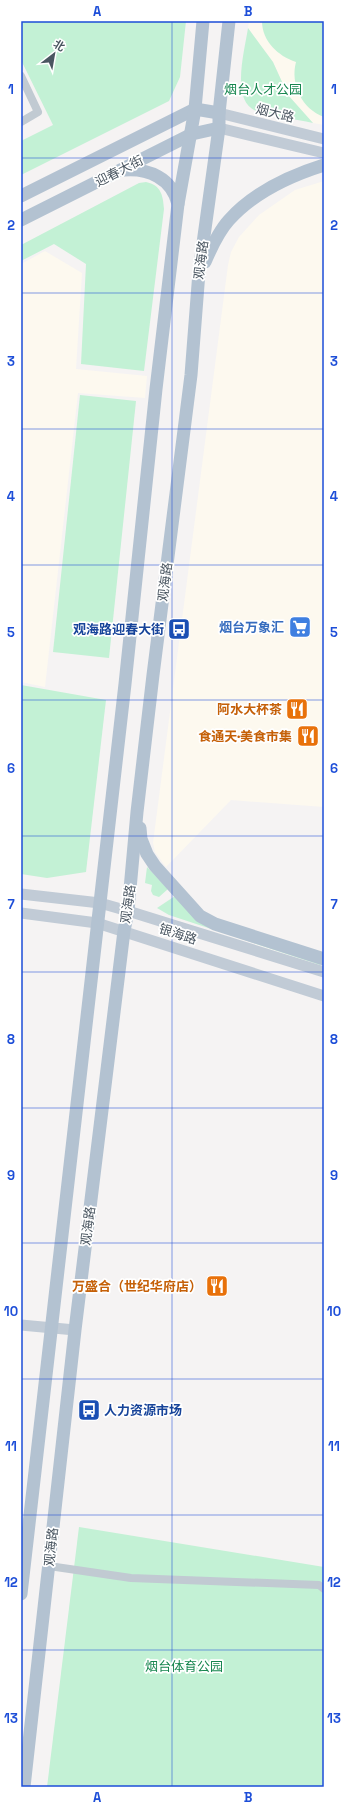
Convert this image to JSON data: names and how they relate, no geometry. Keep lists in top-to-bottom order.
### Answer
{
  "streets": {
    "main road": [
      "烟大路",
      "迎春大街",
      "观海路",
      "银海路"
    ]
  },
  "crossings": [
    ["烟大路", "观海路"],
    ["迎春大街", "观海路"],
    ["观海路", "银海路"]
  ],
  "parks": ["烟台人才公园", "烟台体育公园"],
  "places": {
    "supermarket": ["烟台万象汇"],
    "bus stop": ["观海路迎春大街", "人力资源市场"],
    "restaurant": ["阿水大杯茶", "食通天·美食市集", "万盛合（世纪华府店）"]
  },
  "north": "top right",
  "grid": {
    "columns": ["A", "B"],
    "rows": [
      "1",
      "2",
      "3",
      "4",
      "5",
      "6",
      "7",
      "8",
      "9",
      "10",
      "11",
      "12",
      "13"
    ]
  }
}
